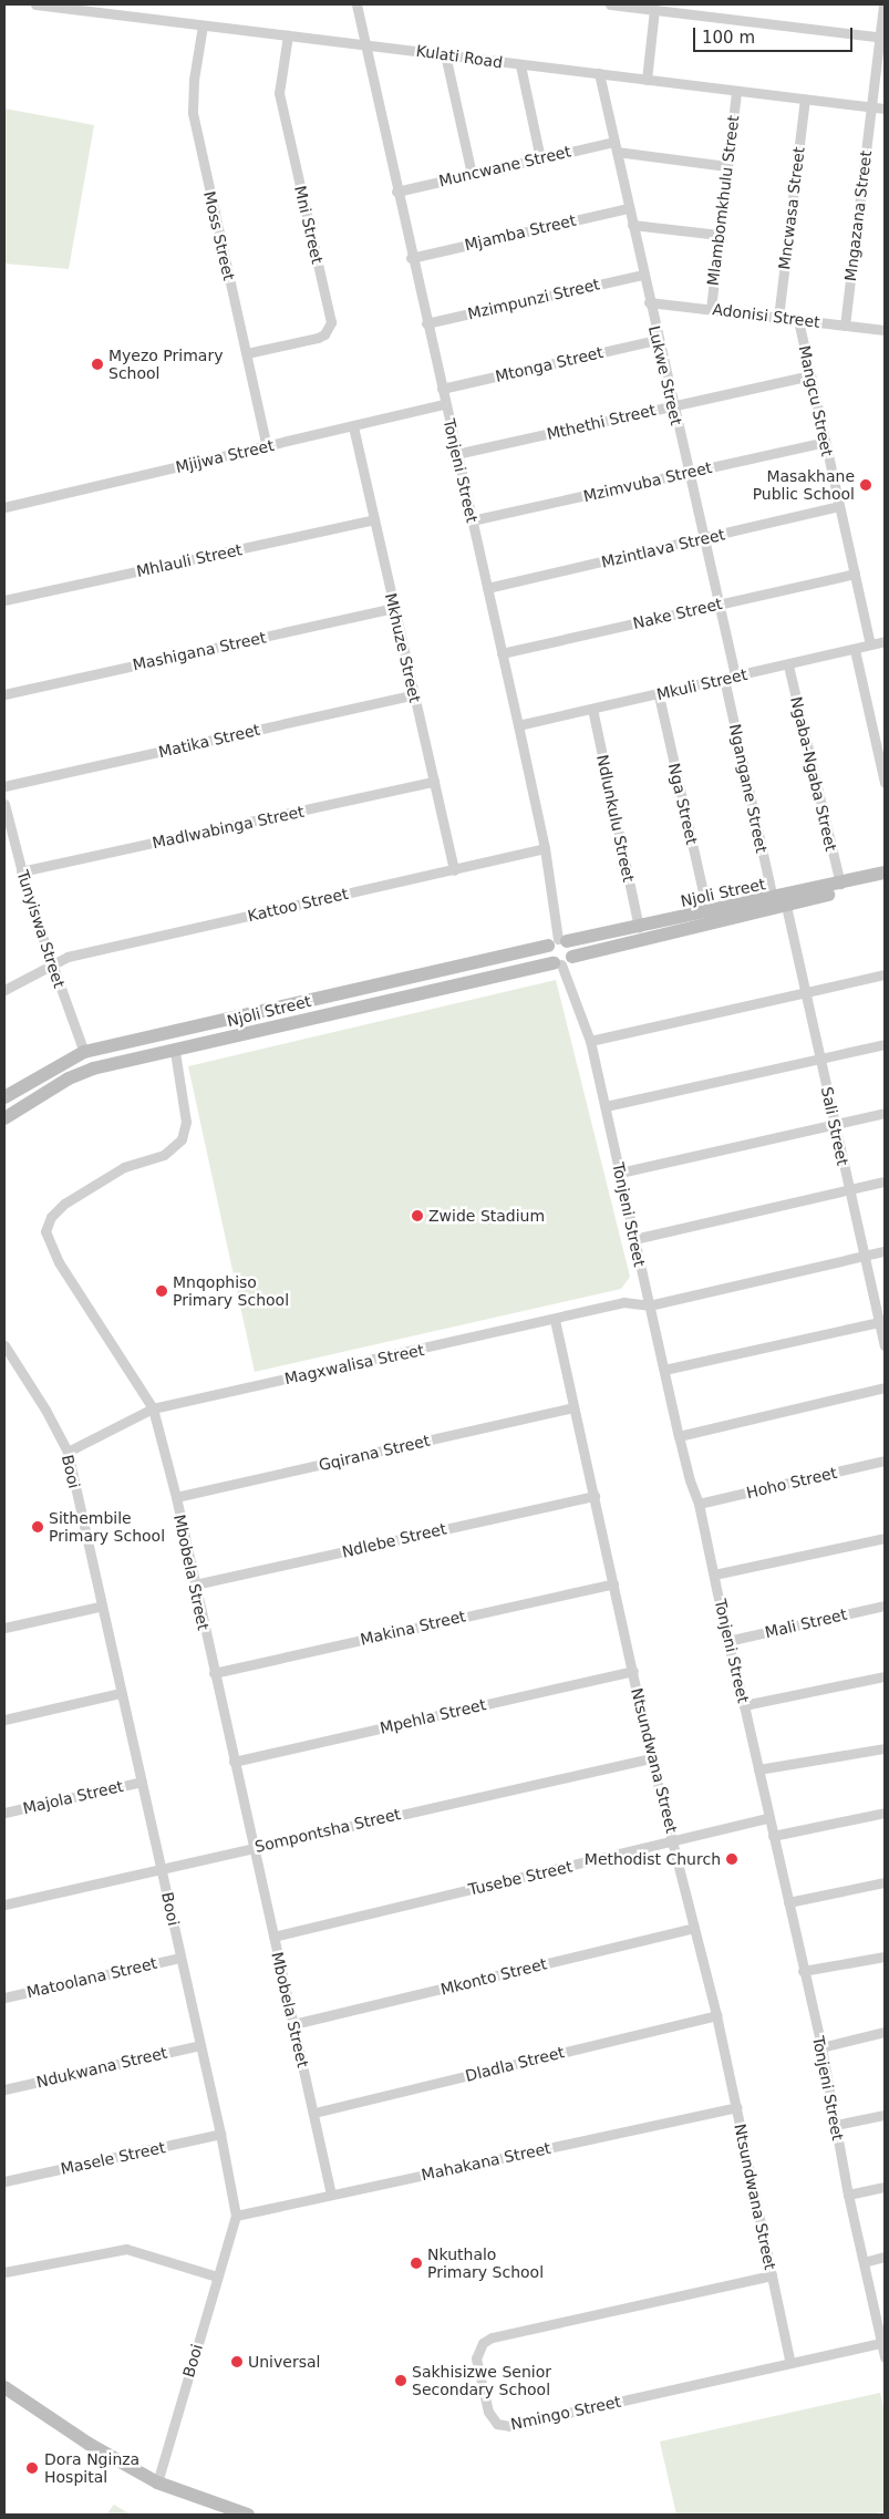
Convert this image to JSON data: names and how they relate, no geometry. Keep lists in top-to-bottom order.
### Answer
{
  "streets": {
    "main road": ["Njoli Street"],
    "street": [
      "Kulati Road",
      "Muncwane Street",
      "Mlambomkhulu Street",
      "Mncwasa Street",
      "Mngazana Street",
      "Mni Street",
      "Mjamba Street",
      "Moss Street",
      "Mzimpunzi Street",
      "Adonisi Street",
      "Mtonga Street",
      "Lukwe Street",
      "Mangcu Street",
      "Mthethi Street",
      "Mjijwa Street",
      "Tonjeni Street",
      "Mzimvuba Street",
      "Mzintlava Street",
      "Mhlauli Street",
      "Nake Street",
      "Mkhuze Street",
      "Mashigana Street",
      "Mkuli Street",
      "Matika Street",
      "Ngaba-Ngaba Street",
      "Ngangane Street",
      "Nga Street",
      "Ndlunkulu Street",
      "Madlwabinga Street",
      "Kattoo Street",
      "Tunyiswa Street",
      "Sali Street",
      "Magxwalisa Street",
      "Gqirana Street",
      "Booi",
      "Hoho Street",
      "Ndlebe Street",
      "Mbobela Street",
      "Mali Street",
      "Makina Street",
      "Mpehla Street",
      "Ntsundwana Street",
      "Majola Street",
      "Sompontsha Street",
      "Tusebe Street",
      "Mkonto Street",
      "Matoolana Street",
      "Dladla Street",
      "Ndukwana Street",
      "Masele Street",
      "Mahakana Street",
      "Nmingo Street"
    ]
  },
  "crossings": [
    ["Kulati Road", "Mlambomkhulu Street"],
    ["Kulati Road", "Mncwasa Street"],
    ["Kulati Road", "Mngazana Street"],
    ["Kulati Road", "Mni Street"],
    ["Kulati Road", "Moss Street"],
    ["Kulati Road", "Lukwe Street"],
    ["Kulati Road", "Tonjeni Street"],
    ["Muncwane Street", "Lukwe Street"],
    ["Muncwane Street", "Tonjeni Street"],
    ["Mlambomkhulu Street", "Adonisi Street"],
    ["Mncwasa Street", "Adonisi Street"],
    ["Mngazana Street", "Adonisi Street"],
    ["Mni Street", "Moss Street"],
    ["Mjamba Street", "Lukwe Street"],
    ["Mjamba Street", "Tonjeni Street"],
    ["Moss Street", "Mjijwa Street"],
    ["Mzimpunzi Street", "Lukwe Street"],
    ["Mzimpunzi Street", "Tonjeni Street"],
    ["Adonisi Street", "Lukwe Street"],
    ["Adonisi Street", "Mangcu Street"],
    ["Mtonga Street", "Lukwe Street"],
    ["Mtonga Street", "Tonjeni Street"],
    ["Lukwe Street", "Mthethi Street"],
    ["Lukwe Street", "Mzimvuba Street"],
    ["Lukwe Street", "Mzintlava Street"],
    ["Lukwe Street", "Nake Street"],
    ["Lukwe Street", "Mkuli Street"],
    ["Mangcu Street", "Mthethi Street"],
    ["Mangcu Street", "Mzimvuba Street"],
    ["Mangcu Street", "Mzintlava Street"],
    ["Mangcu Street", "Nake Street"],
    ["Mangcu Street", "Mkuli Street"],
    ["Mthethi Street", "Tonjeni Street"],
    ["Mjijwa Street", "Tonjeni Street"],
    ["Mjijwa Street", "Mkhuze Street"],
    ["Tonjeni Street", "Mzimvuba Street"],
    ["Tonjeni Street", "Mzintlava Street"],
    ["Tonjeni Street", "Nake Street"],
    ["Tonjeni Street", "Mkuli Street"],
    ["Tonjeni Street", "Njoli Street"],
    ["Tonjeni Street", "Kattoo Street"],
    ["Tonjeni Street", "Magxwalisa Street"],
    ["Tonjeni Street", "Hoho Street"],
    ["Tonjeni Street", "Mali Street"],
    ["Tonjeni Street", "Tusebe Street"],
    ["Tonjeni Street", "Nmingo Street"],
    ["Mhlauli Street", "Mkhuze Street"],
    ["Mkhuze Street", "Mashigana Street"],
    ["Mkhuze Street", "Matika Street"],
    ["Mkhuze Street", "Madlwabinga Street"],
    ["Mkhuze Street", "Kattoo Street"],
    ["Mkuli Street", "Ngaba-Ngaba Street"],
    ["Mkuli Street", "Ngangane Street"],
    ["Mkuli Street", "Nga Street"],
    ["Mkuli Street", "Ndlunkulu Street"],
    ["Ngaba-Ngaba Street", "Njoli Street"],
    ["Ngangane Street", "Njoli Street"],
    ["Nga Street", "Njoli Street"],
    ["Ndlunkulu Street", "Njoli Street"],
    ["Madlwabinga Street", "Tunyiswa Street"],
    ["Njoli Street", "Tunyiswa Street"],
    ["Njoli Street", "Sali Street"],
    ["Njoli Street", "Mbobela Street"],
    ["Kattoo Street", "Tunyiswa Street"],
    ["Sali Street", "Magxwalisa Street"],
    ["Magxwalisa Street", "Booi"],
    ["Magxwalisa Street", "Mbobela Street"],
    ["Magxwalisa Street", "Ntsundwana Street"],
    ["Gqirana Street", "Mbobela Street"],
    ["Gqirana Street", "Ntsundwana Street"],
    ["Booi", "Majola Street"],
    ["Booi", "Sompontsha Street"],
    ["Booi", "Matoolana Street"],
    ["Booi", "Ndukwana Street"],
    ["Booi", "Masele Street"],
    ["Booi", "Mahakana Street"],
    ["Ndlebe Street", "Mbobela Street"],
    ["Ndlebe Street", "Ntsundwana Street"],
    ["Mbobela Street", "Makina Street"],
    ["Mbobela Street", "Mpehla Street"],
    ["Mbobela Street", "Sompontsha Street"],
    ["Mbobela Street", "Tusebe Street"],
    ["Mbobela Street", "Mkonto Street"],
    ["Mbobela Street", "Dladla Street"],
    ["Mbobela Street", "Mahakana Street"],
    ["Makina Street", "Ntsundwana Street"],
    ["Mpehla Street", "Ntsundwana Street"],
    ["Ntsundwana Street", "Sompontsha Street"],
    ["Ntsundwana Street", "Tusebe Street"],
    ["Ntsundwana Street", "Mkonto Street"],
    ["Ntsundwana Street", "Dladla Street"],
    ["Ntsundwana Street", "Mahakana Street"],
    ["Ntsundwana Street", "Nmingo Street"]
  ],
  "places": [
    "Myezo Primary School",
    "Masakhane Public School",
    "Zwide Stadium",
    "Mnqophiso Primary School",
    "Sithembile Primary School",
    "Methodist Church",
    "Nkuthalo Primary School",
    "Universal",
    "Sakhisizwe Senior Secondary School",
    "Dora Nginza Hospital"
  ],
  "scale_bar": "100 m"
}
